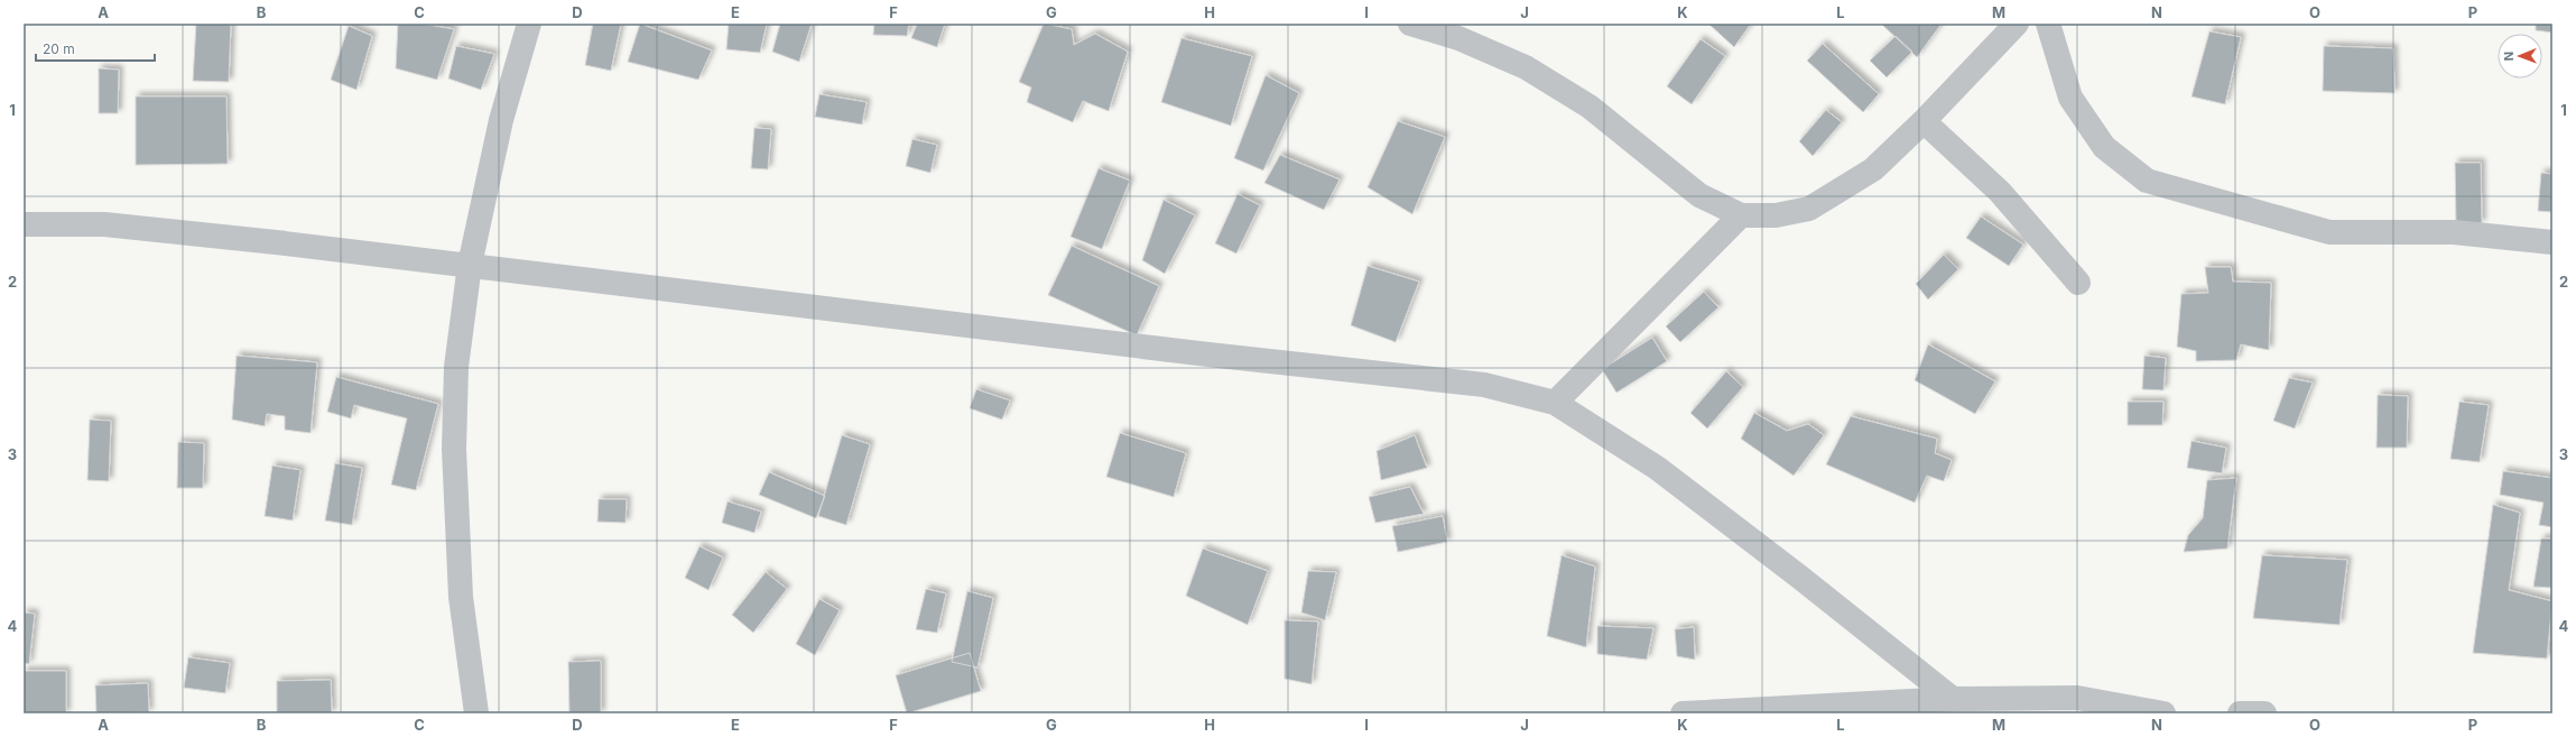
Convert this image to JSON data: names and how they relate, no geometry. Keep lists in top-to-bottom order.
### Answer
{
  "scale_bar": "20 m",
  "north": "left",
  "grid": {
    "columns": [
      "A",
      "B",
      "C",
      "D",
      "E",
      "F",
      "G",
      "H",
      "I",
      "J",
      "K",
      "L",
      "M",
      "N",
      "O",
      "P"
    ],
    "rows": [
      "1",
      "2",
      "3",
      "4"
    ]
  }
}
